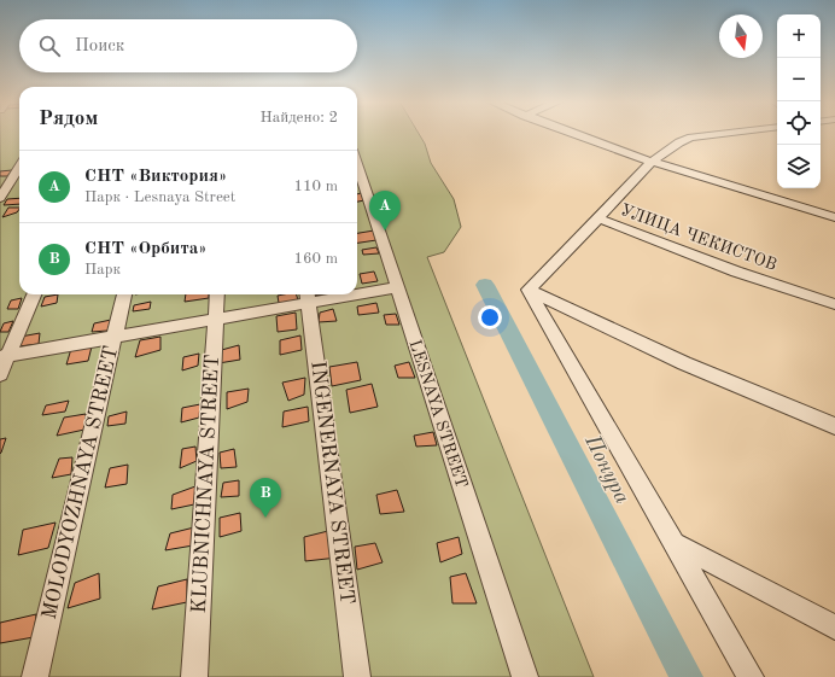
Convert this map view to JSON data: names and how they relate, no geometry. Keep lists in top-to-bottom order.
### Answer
{
  "streets": {
    "street": [
      "УЛИЦА ЧЕКИСТОВ",
      "LESNAYA STREET",
      "MOLODYOZHNAYA STREET",
      "INGENERNAYA STREET",
      "KLUBNICHNAYA STREET"
    ]
  },
  "water": ["Понура"],
  "north": "bottom",
  "page": {
    "map_buttons": ["+", "−"],
    "search": "Поиск",
    "heading": ["Рядом", "Найдено: 2"],
    "list": [
      {
        "mark": "A",
        "name": "СНТ «Виктория»",
        "note": "Парк · Lesnaya Street",
        "value": "110 m"
      },
      {
        "mark": "B",
        "name": "СНТ «Орбита»",
        "note": "Парк",
        "value": "160 m"
      }
    ],
    "pins": ["A", "B"]
  }
}
